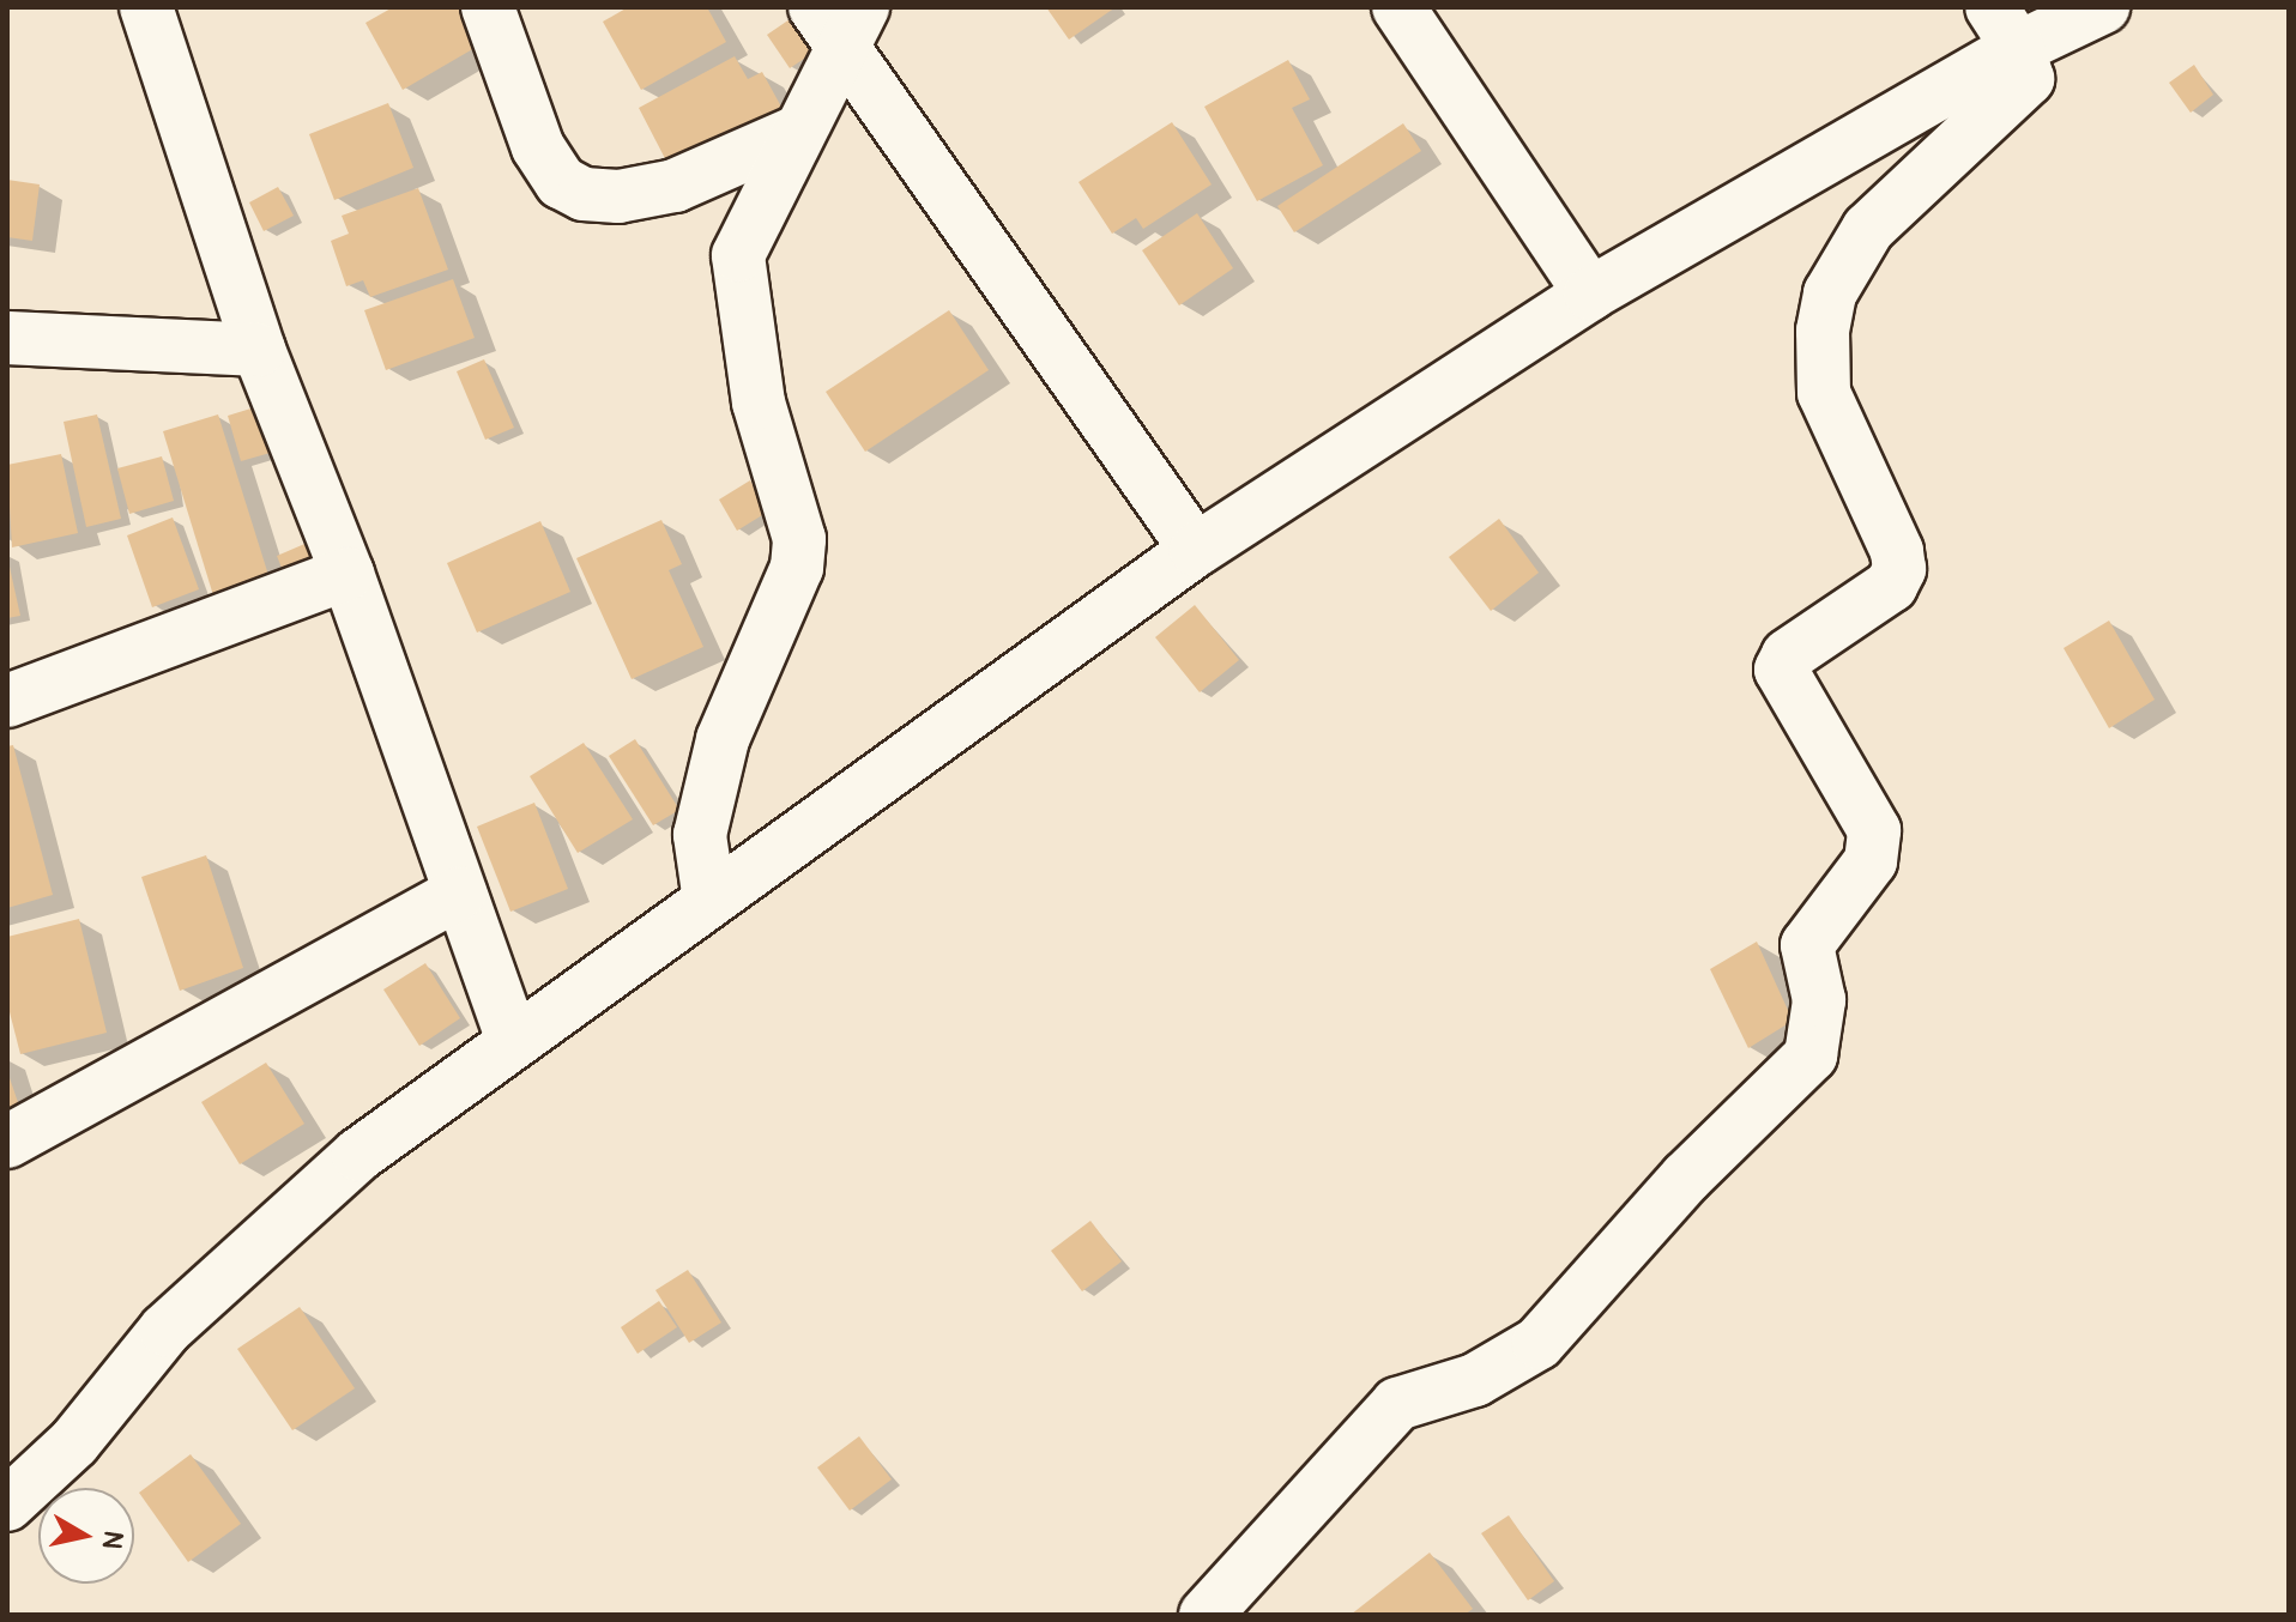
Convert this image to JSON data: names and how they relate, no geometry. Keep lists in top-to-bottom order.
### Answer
{
  "north": "right"
}
